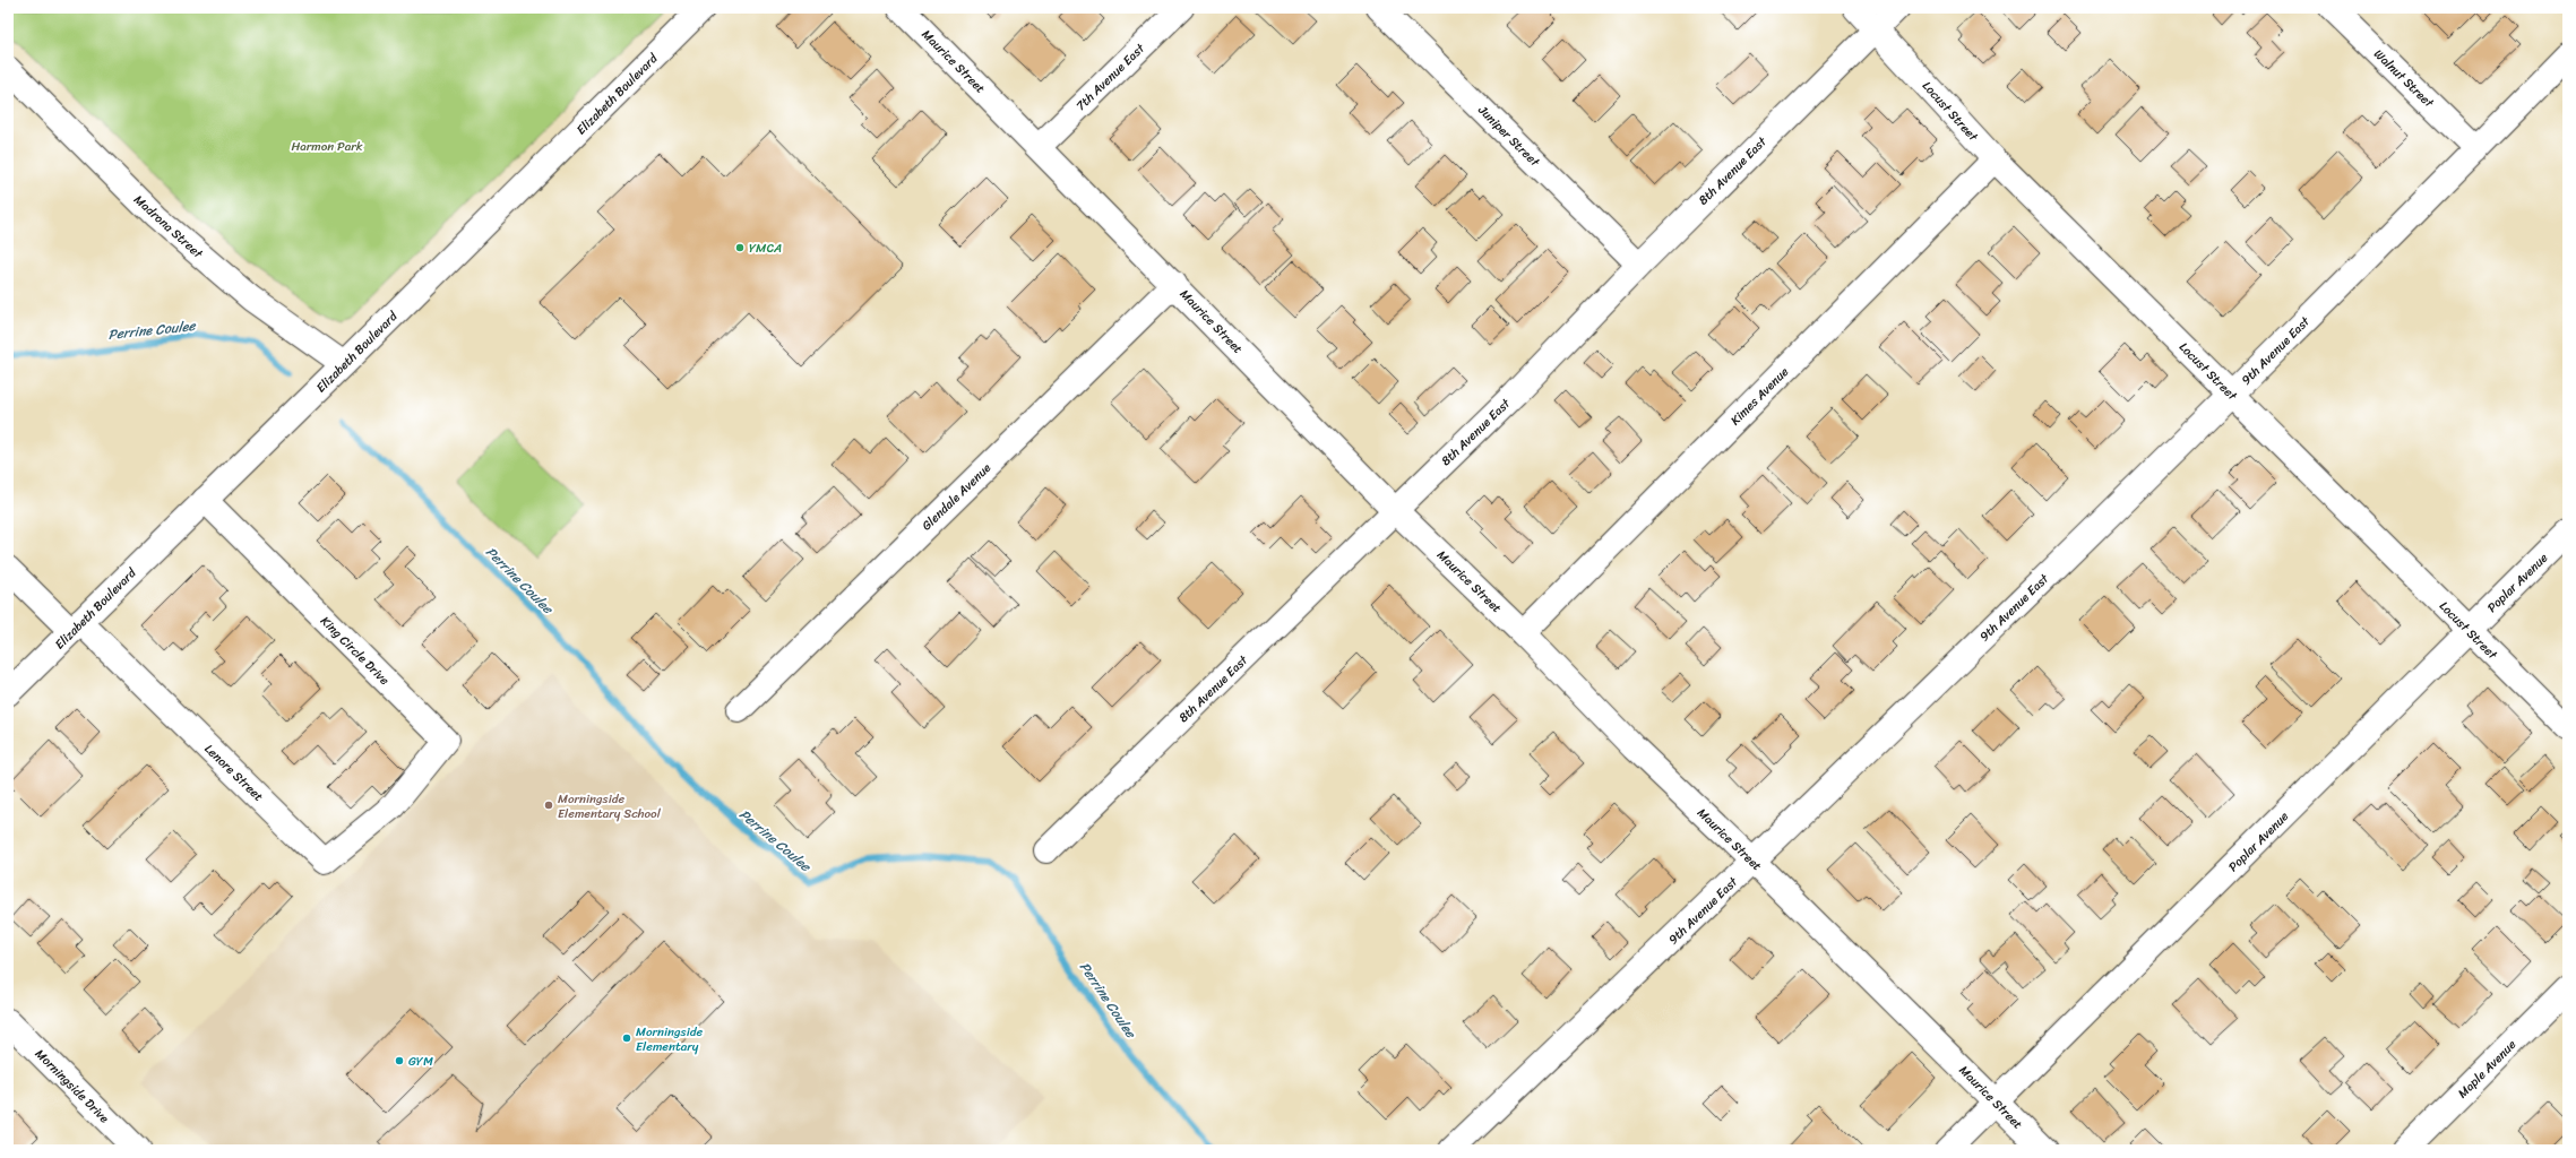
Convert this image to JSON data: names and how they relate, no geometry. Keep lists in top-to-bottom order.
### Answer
{
  "streets": {
    "street": [
      "Maurice Street",
      "7th Avenue East",
      "Walnut Street",
      "Elizabeth Boulevard",
      "Locust Street",
      "Juniper Street",
      "8th Avenue East",
      "Madrona Street",
      "9th Avenue East",
      "Kimes Avenue",
      "Glendale Avenue",
      "Poplar Avenue",
      "King Circle Drive",
      "Lenore Street",
      "Maple Avenue",
      "Morningside Drive"
    ]
  },
  "crossings": [
    ["Maurice Street", "7th Avenue East"],
    ["Maurice Street", "8th Avenue East"],
    ["Maurice Street", "9th Avenue East"],
    ["Maurice Street", "Kimes Avenue"],
    ["Maurice Street", "Glendale Avenue"],
    ["Maurice Street", "Poplar Avenue"],
    ["Walnut Street", "9th Avenue East"],
    ["Elizabeth Boulevard", "Madrona Street"],
    ["Elizabeth Boulevard", "King Circle Drive"],
    ["Elizabeth Boulevard", "Lenore Street"],
    ["Locust Street", "8th Avenue East"],
    ["Locust Street", "9th Avenue East"],
    ["Locust Street", "Kimes Avenue"],
    ["Locust Street", "Poplar Avenue"],
    ["Juniper Street", "8th Avenue East"],
    ["King Circle Drive", "Lenore Street"]
  ],
  "water": ["Perrine Coulee"],
  "parks": ["Harmon Park"],
  "places": [
    "YMCA",
    "Morningside Elementary School",
    "Morningside Elementary",
    "GYM"
  ]
}
